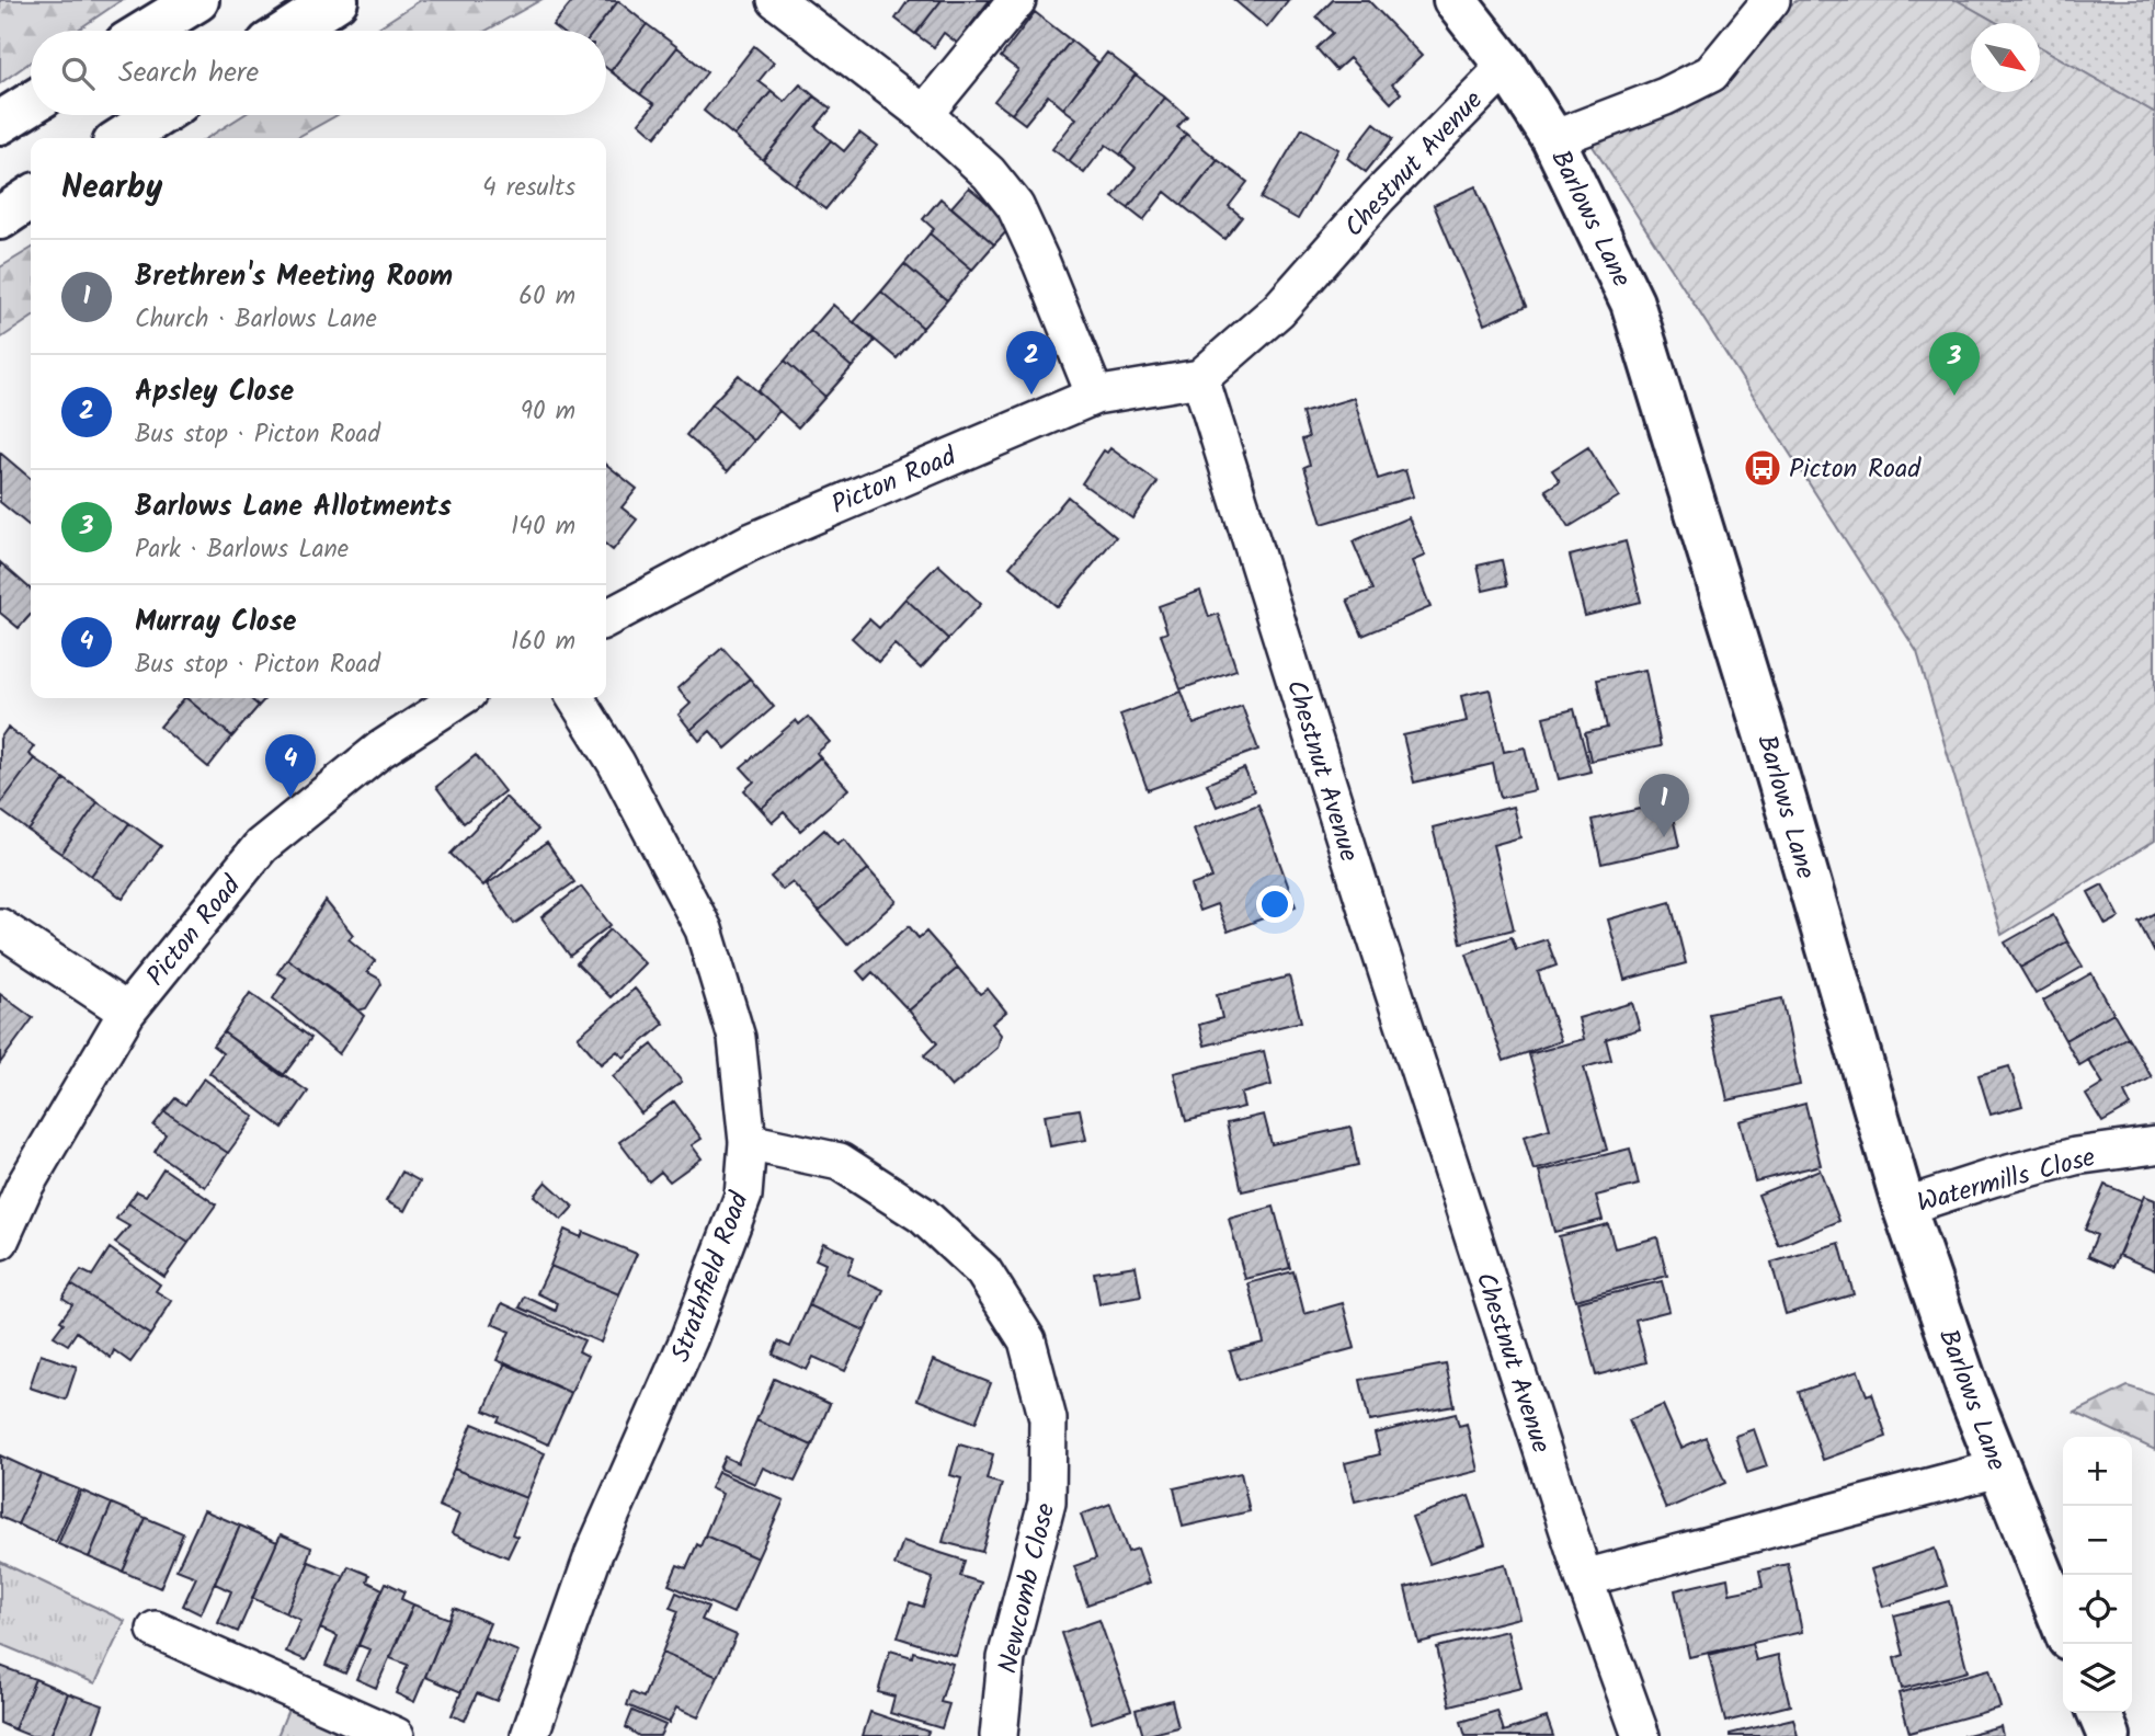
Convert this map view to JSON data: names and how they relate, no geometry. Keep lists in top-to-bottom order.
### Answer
{
  "streets": {
    "main road": ["Barlows Lane"],
    "street": [
      "Chestnut Avenue",
      "Picton Road",
      "Watermills Close",
      "Strathfield Road",
      "Newcomb Close"
    ]
  },
  "crossings": [
    ["Chestnut Avenue", "Barlows Lane"],
    ["Chestnut Avenue", "Picton Road"],
    ["Barlows Lane", "Watermills Close"],
    ["Strathfield Road", "Newcomb Close"]
  ],
  "places": {
    "bus stop": ["Picton Road"]
  },
  "north": "bottom right",
  "page": {
    "search": "Search here",
    "heading": ["Nearby", "4 results"],
    "list": [
      {
        "mark": "1",
        "name": "Brethren's Meeting Room",
        "note": "Church · Barlows Lane",
        "value": "60 m"
      },
      {
        "mark": "2",
        "name": "Apsley Close",
        "note": "Bus stop · Picton Road",
        "value": "90 m"
      },
      {
        "mark": "3",
        "name": "Barlows Lane Allotments",
        "note": "Park · Barlows Lane",
        "value": "140 m"
      },
      {
        "mark": "4",
        "name": "Murray Close",
        "note": "Bus stop · Picton Road",
        "value": "160 m"
      }
    ],
    "pins": [
      "2",
      "3",
      "4",
      "1"
    ],
    "map_buttons": ["+", "−"]
  }
}
